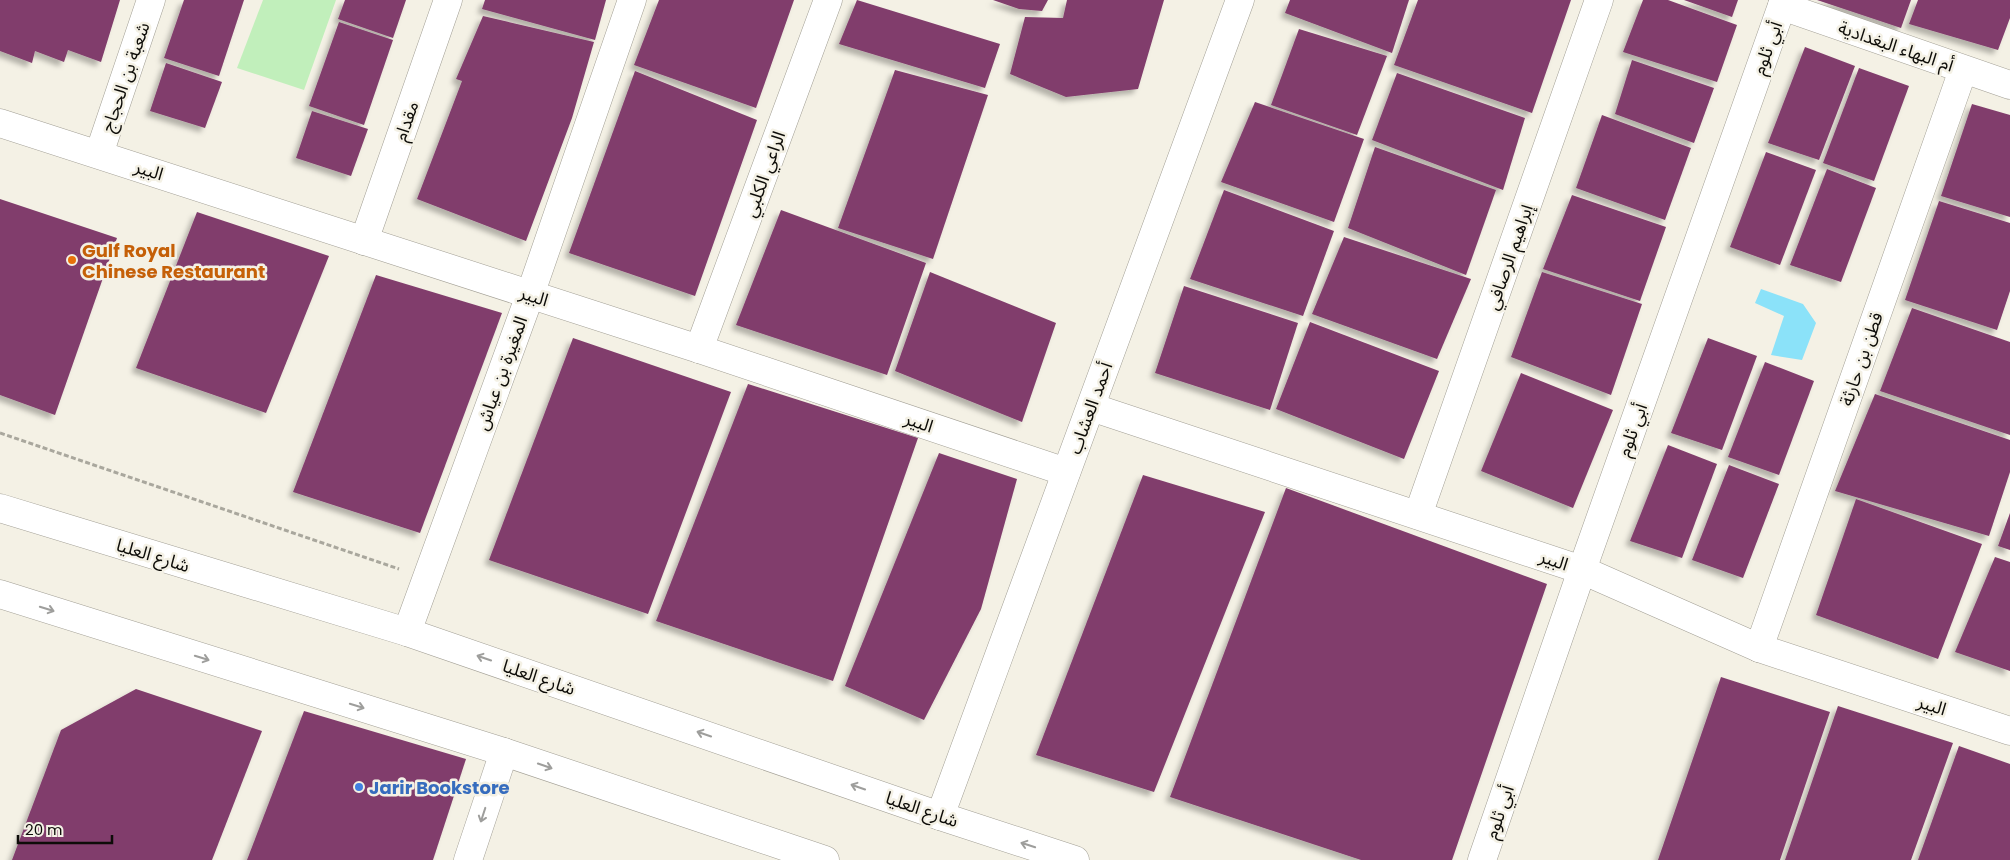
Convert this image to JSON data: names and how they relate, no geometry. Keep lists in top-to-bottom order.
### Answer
{
  "streets": {
    "street": [
      "أم البهاء البغدادية",
      "أبي ثلوم",
      "شعبة بن الحجاج",
      "مقدام",
      "البير",
      "الراعي الكلبي",
      "إبراهيم الرصافي",
      "قطن بن حارثة",
      "المغيرة بن عياش",
      "أحمد العشاب",
      "شارع العليا"
    ]
  },
  "crossings": [
    ["أم البهاء البغدادية", "أبي ثلوم"],
    ["أم البهاء البغدادية", "قطن بن حارثة"],
    ["أبي ثلوم", "البير"],
    ["شعبة بن الحجاج", "البير"],
    ["مقدام", "البير"],
    ["البير", "الراعي الكلبي"],
    ["البير", "إبراهيم الرصافي"],
    ["البير", "قطن بن حارثة"],
    ["البير", "المغيرة بن عياش"],
    ["البير", "أحمد العشاب"],
    ["المغيرة بن عياش", "شارع العليا"],
    ["أحمد العشاب", "شارع العليا"]
  ],
  "places": ["Gulf Royal Chinese Restaurant", "Jarir Bookstore"],
  "scale_bar": "20 m"
}
